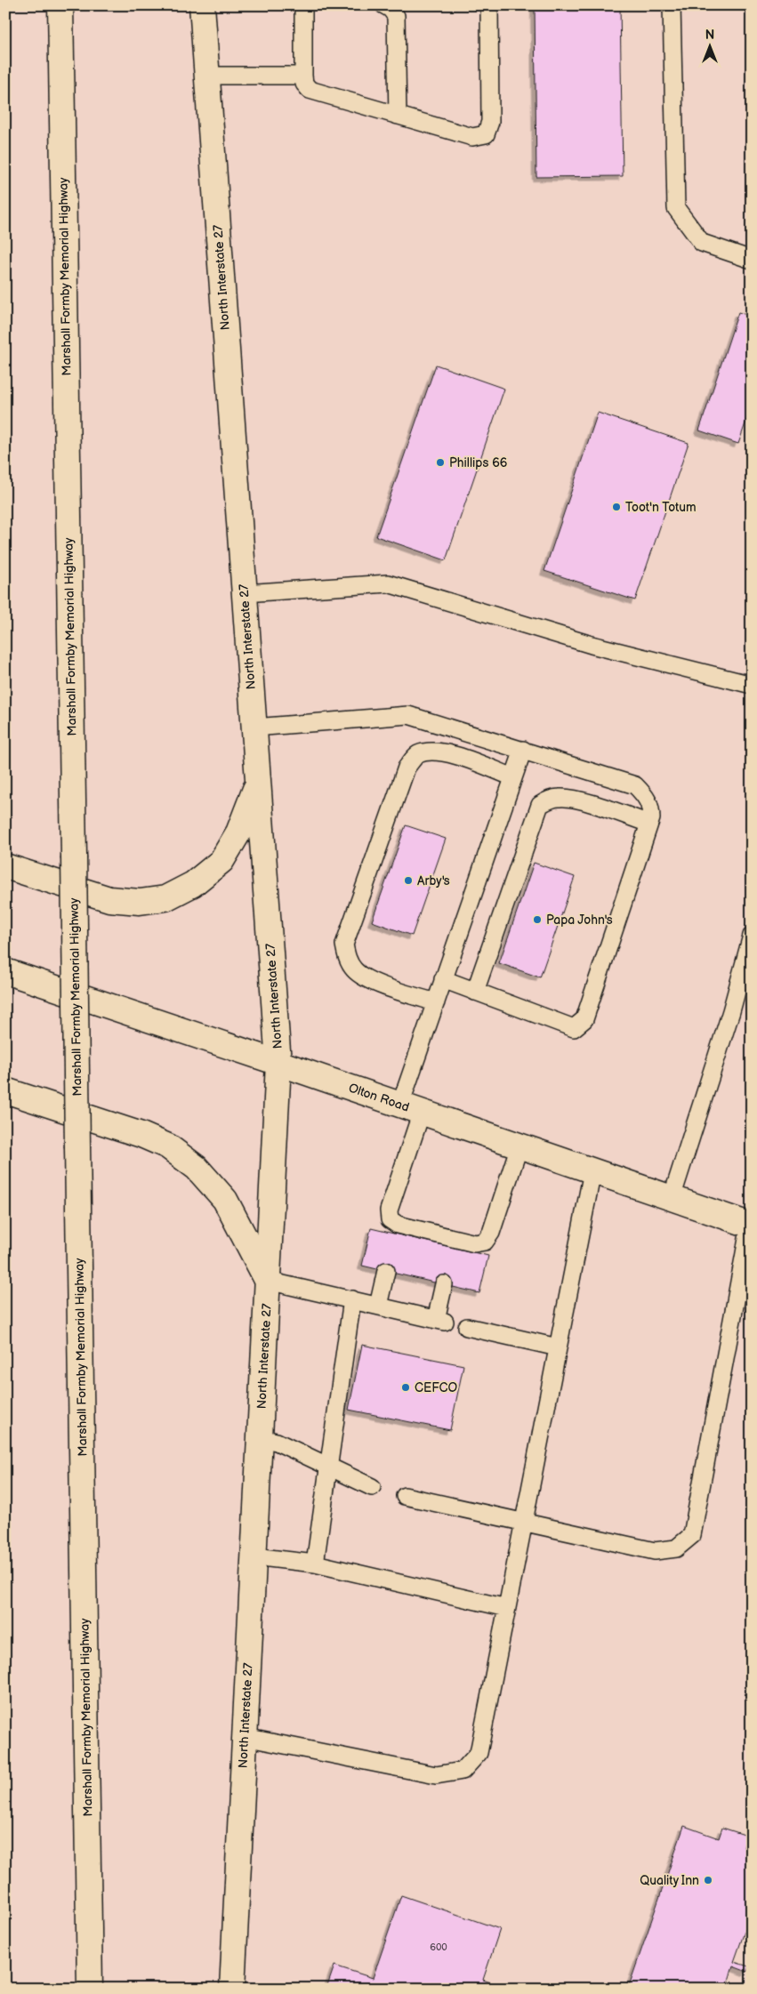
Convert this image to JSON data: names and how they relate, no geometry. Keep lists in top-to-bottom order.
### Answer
{
  "streets": {
    "main road": ["Marshall Formby Memorial Highway", "North Interstate 27", "Olton Road"]
  },
  "crossings": [
    ["North Interstate 27", "Olton Road"]
  ],
  "places": [
    "Phillips 66",
    "Toot'n Totum",
    "Arby's",
    "Papa John's",
    "CEFCO",
    "Quality Inn"
  ],
  "house_numbers": ["600"],
  "north": "top"
}
